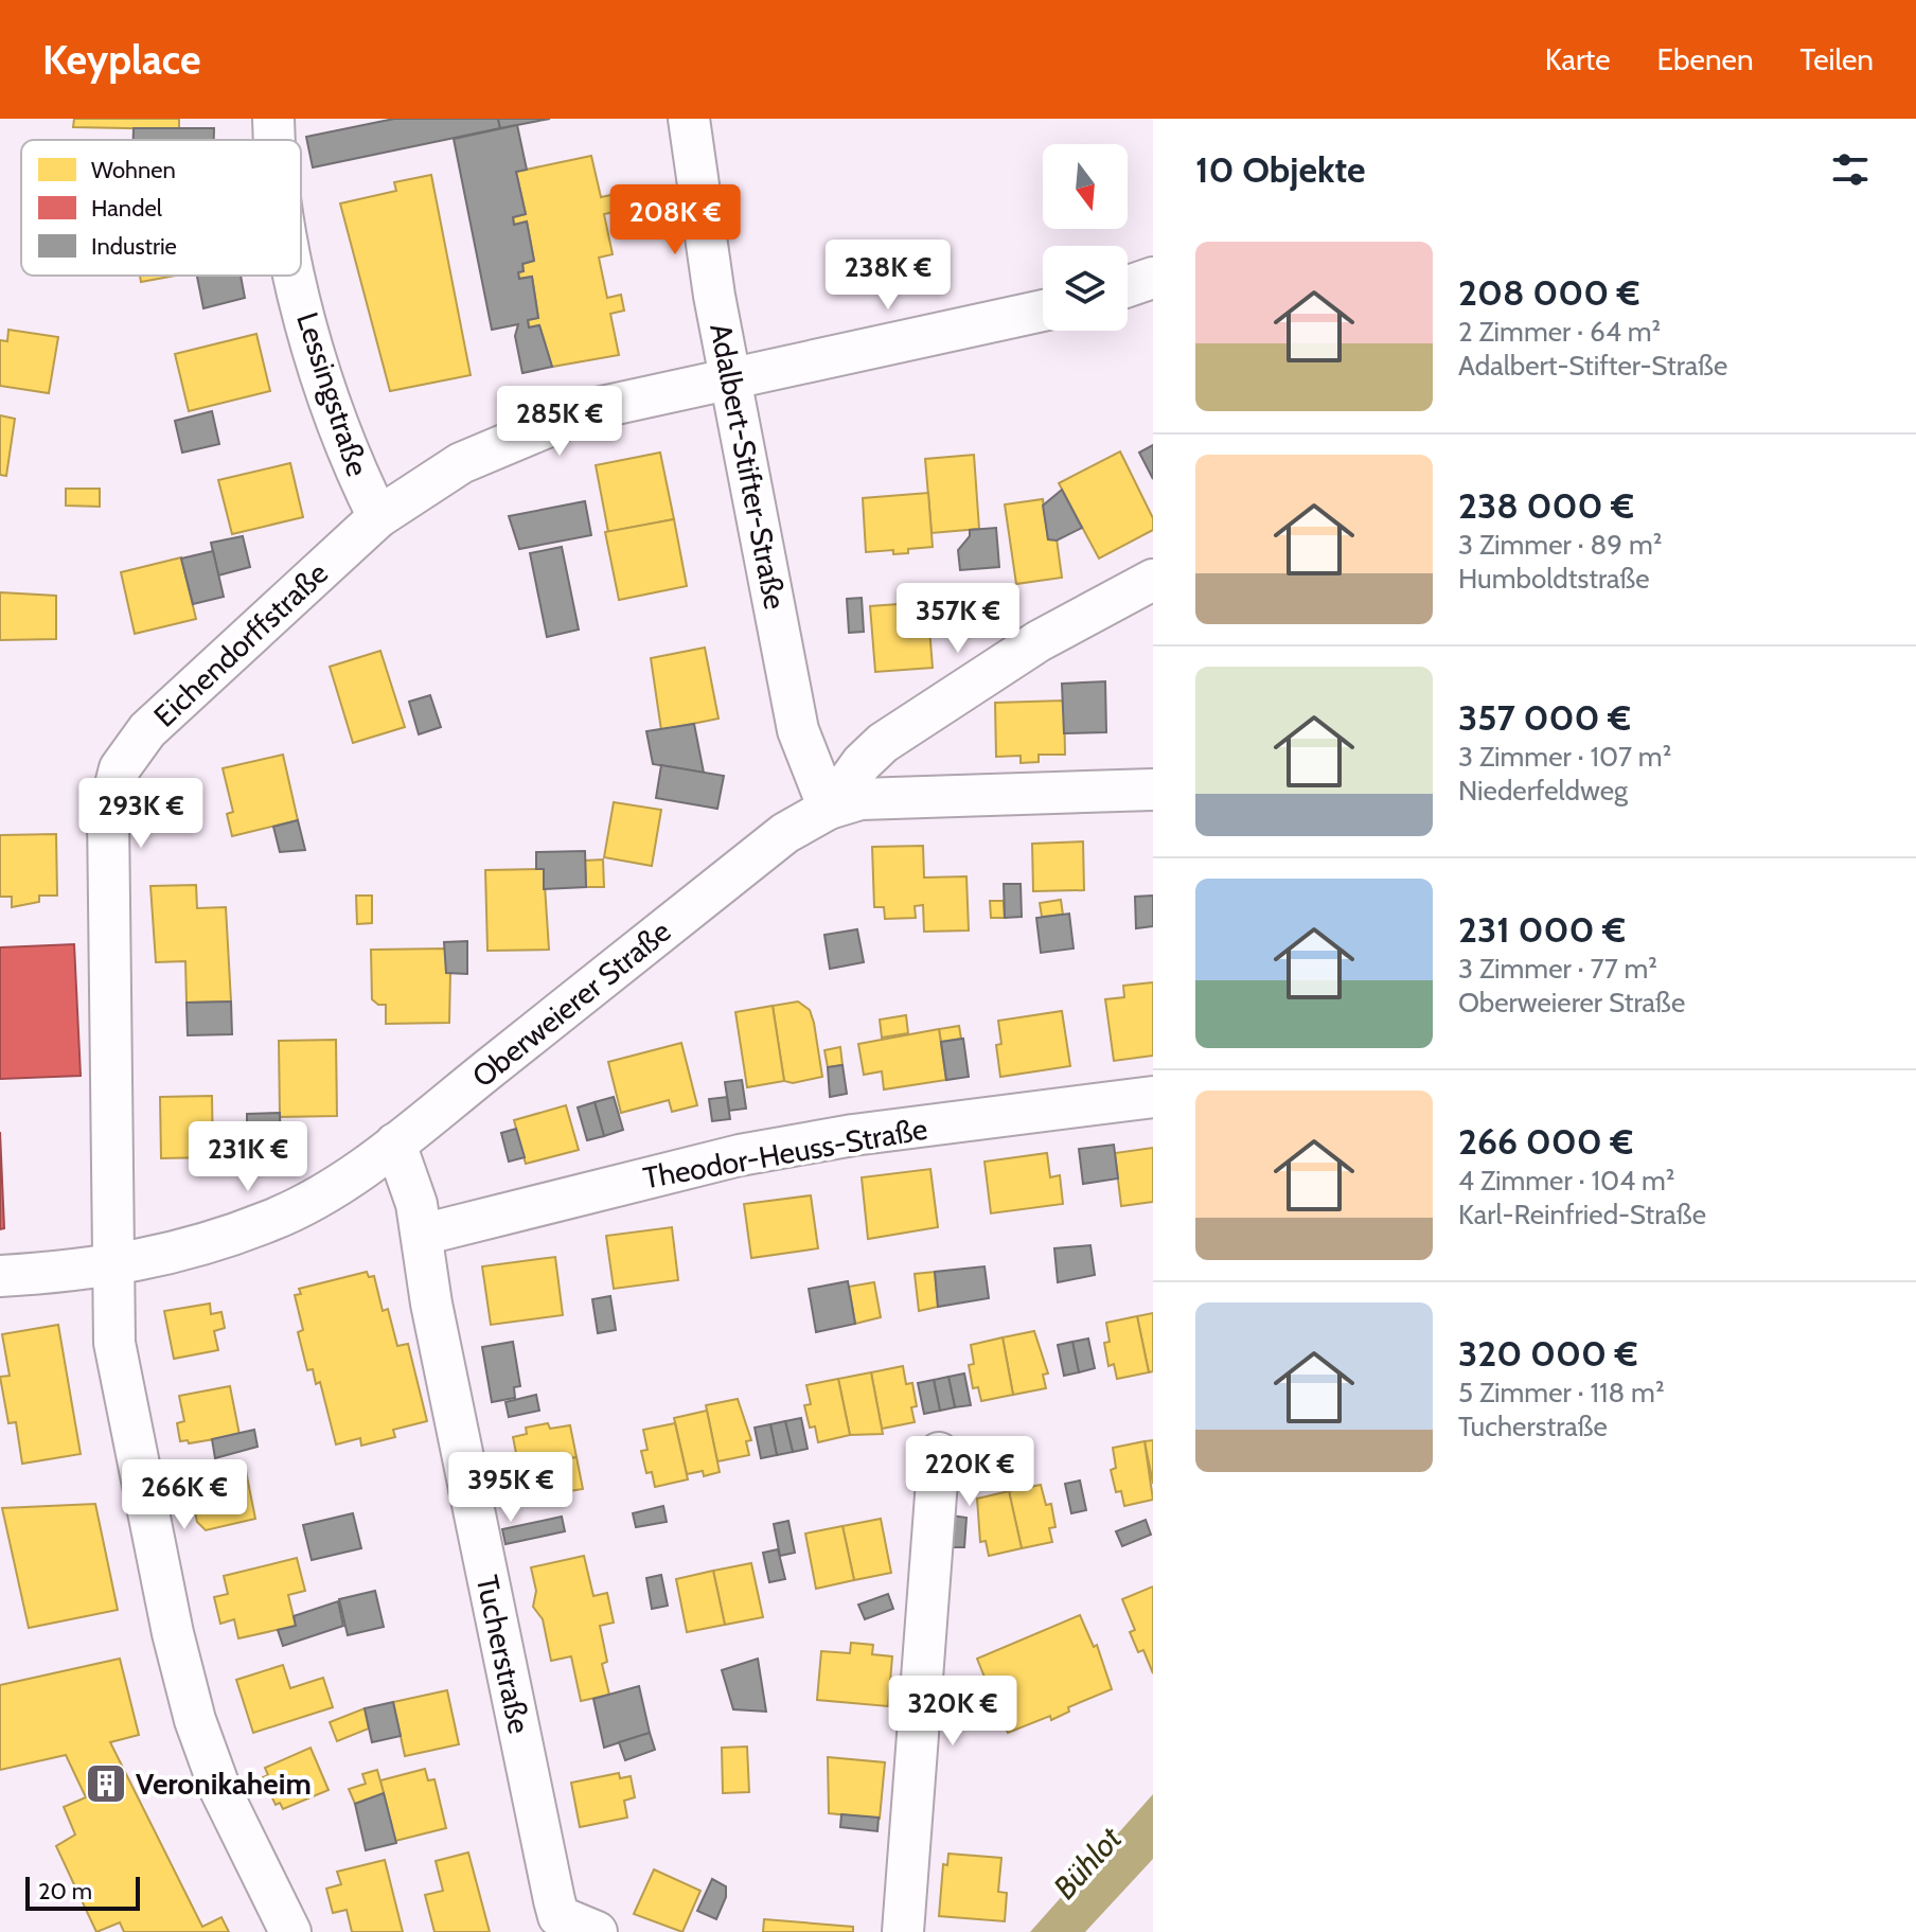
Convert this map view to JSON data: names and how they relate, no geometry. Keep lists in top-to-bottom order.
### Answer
{
  "streets": {
    "street": [
      "Lessingstraße",
      "Adalbert-Stifter-Straße",
      "Eichendorffstraße",
      "Oberweierer Straße",
      "Theodor-Heuss-Straße",
      "Tucherstraße"
    ]
  },
  "crossings": [
    ["Lessingstraße", "Eichendorffstraße"],
    ["Adalbert-Stifter-Straße", "Eichendorffstraße"],
    ["Adalbert-Stifter-Straße", "Oberweierer Straße"],
    ["Eichendorffstraße", "Oberweierer Straße"],
    ["Oberweierer Straße", "Tucherstraße"],
    ["Theodor-Heuss-Straße", "Tucherstraße"]
  ],
  "water": ["Bühlot"],
  "places": {
    "building": ["Veronikaheim"]
  },
  "legend": ["Wohnen", "Handel", "Industrie"],
  "scale_bar": "20 m",
  "north": "bottom",
  "page": {
    "header": "Keyplace",
    "nav": ["Karte", "Ebenen", "Teilen"],
    "heading": "10 Objekte",
    "price": [
      "208K €",
      "238K €",
      "285K €",
      "357K €",
      "293K €",
      "231K €",
      "220K €",
      "395K €",
      "266K €",
      "320K €"
    ],
    "list": [
      {
        "name": "208 000 €",
        "note": "2 Zimmer · 64 m² · Adalbert-Stifter-Straße"
      },
      {
        "name": "238 000 €",
        "note": "3 Zimmer · 89 m² · Humboldtstraße"
      },
      {
        "name": "357 000 €",
        "note": "3 Zimmer · 107 m² · Niederfeldweg"
      },
      {
        "name": "231 000 €",
        "note": "3 Zimmer · 77 m² · Oberweierer Straße"
      },
      {
        "name": "266 000 €",
        "note": "4 Zimmer · 104 m² · Karl-Reinfried-Straße"
      },
      {
        "name": "320 000 €",
        "note": "5 Zimmer · 118 m² · Tucherstraße"
      }
    ],
    "scale": "20 m"
  }
}
